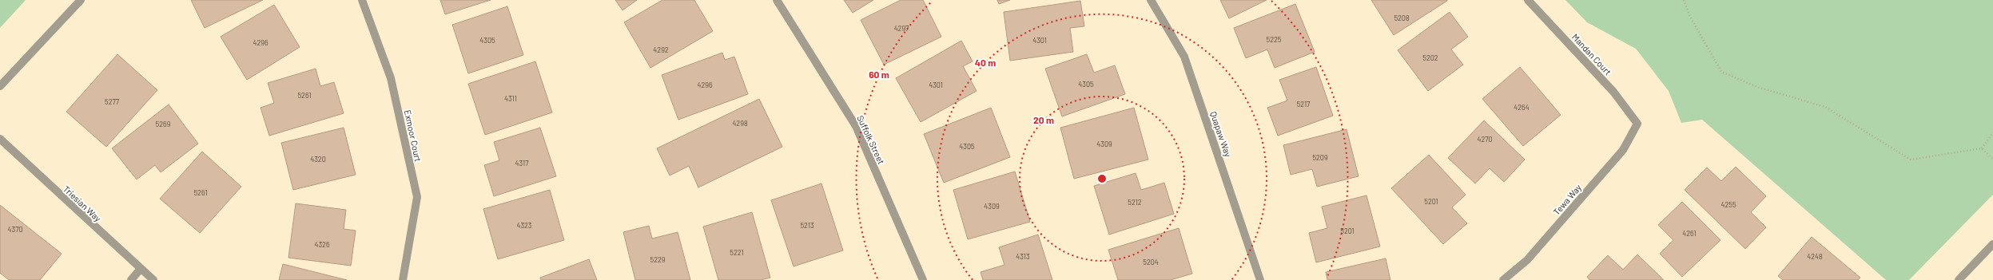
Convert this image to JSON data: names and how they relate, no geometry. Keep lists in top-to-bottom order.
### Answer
{
  "streets": {
    "street": [
      "Mandan Court",
      "Quapaw Way",
      "Exmoor Court",
      "Suffolk Street",
      "Tewa Way",
      "Triesian Way"
    ]
  },
  "crossings": [
    ["Mandan Court", "Tewa Way"]
  ],
  "house_numbers": [
    "5208",
    "4297",
    "5225",
    "4305",
    "4301",
    "4296",
    "4292",
    "5202",
    "4305",
    "4296",
    "4301",
    "5261",
    "4311",
    "5277",
    "5217",
    "4264",
    "4298",
    "5269",
    "4270",
    "4309",
    "4305",
    "5209",
    "4320",
    "4317",
    "5261",
    "5201",
    "5212",
    "4255",
    "4309",
    "4323",
    "5213",
    "4370",
    "5201",
    "4261",
    "4326",
    "5221",
    "4313",
    "4248",
    "5229",
    "5204"
  ],
  "rings": ["40 m", "60 m", "20 m"]
}
